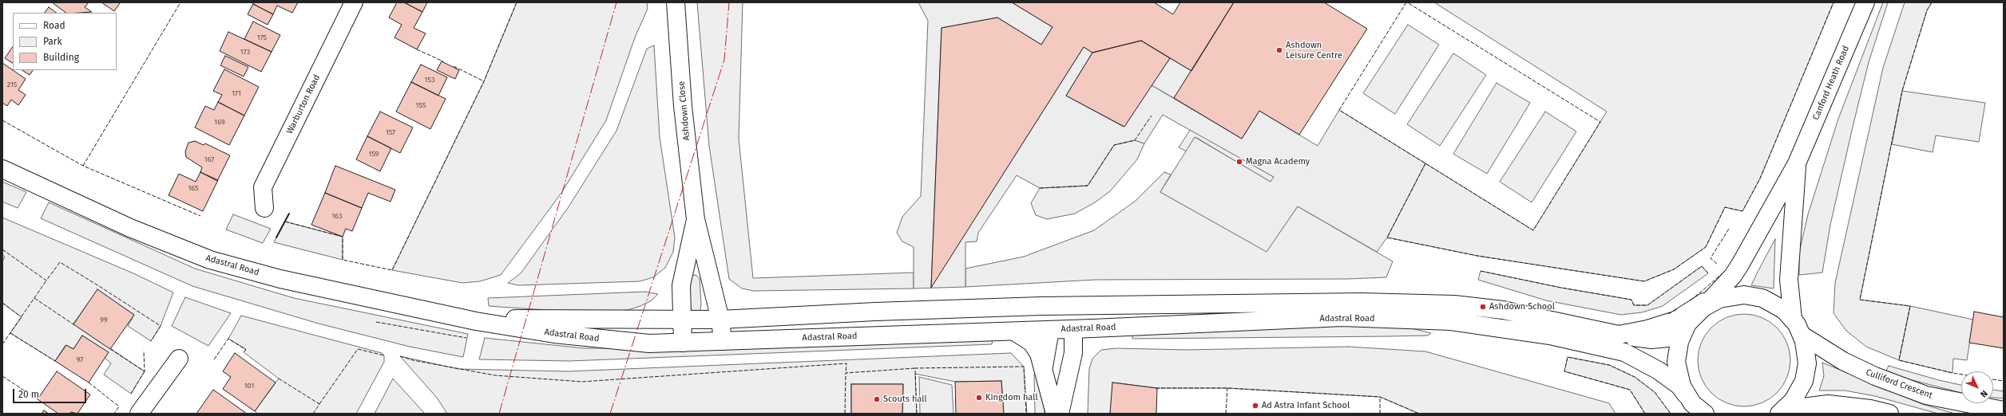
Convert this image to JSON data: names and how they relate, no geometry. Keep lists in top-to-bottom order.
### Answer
{
  "streets": {
    "street": [
      "Canford Heath Road",
      "Warburton Road",
      "Ashdown Close",
      "Adastral Road",
      "Culliford Crescent"
    ]
  },
  "places": [
    "Ashdown Leisure Centre",
    "Magna Academy",
    "Ashdown School",
    "Kingdom hall",
    "Scouts hall",
    "Ad Astra Infant School"
  ],
  "house_numbers": [
    "175",
    "173",
    "153",
    "215",
    "171",
    "155",
    "169",
    "157",
    "159",
    "167",
    "165",
    "163",
    "99",
    "97",
    "101"
  ],
  "legend": ["Road", "Park", "Building"],
  "scale_bar": "20 m",
  "north": "bottom right"
}
